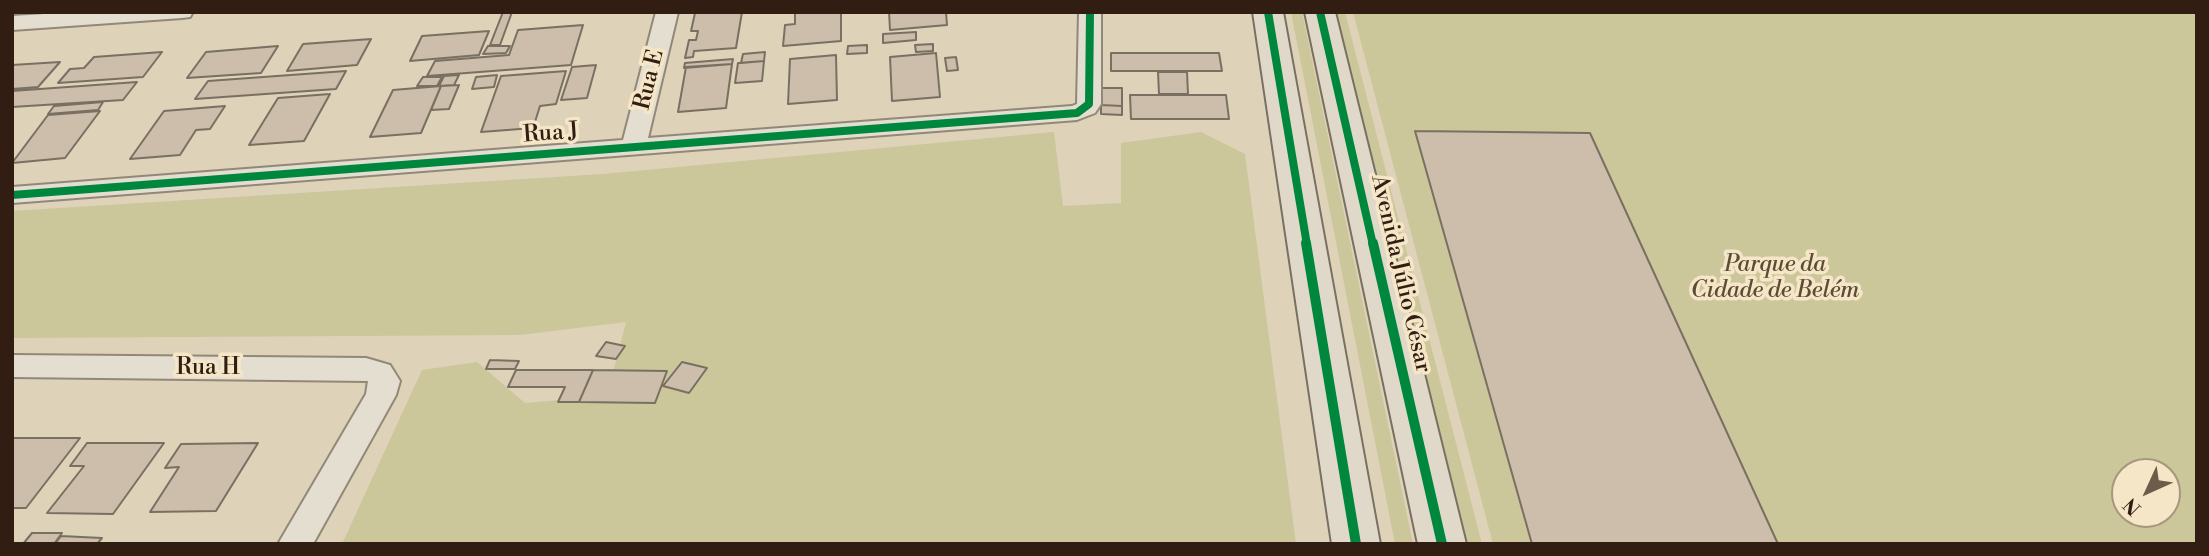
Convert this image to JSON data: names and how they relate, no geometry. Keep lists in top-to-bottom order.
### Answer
{
  "streets": {
    "main road": ["Avenida Júlio César"],
    "street": ["Rua E", "Rua J", "Rua H"]
  },
  "crossings": [
    ["Rua E", "Rua J"]
  ],
  "parks": ["Parque da Cidade de Belém"],
  "north": "bottom left"
}
